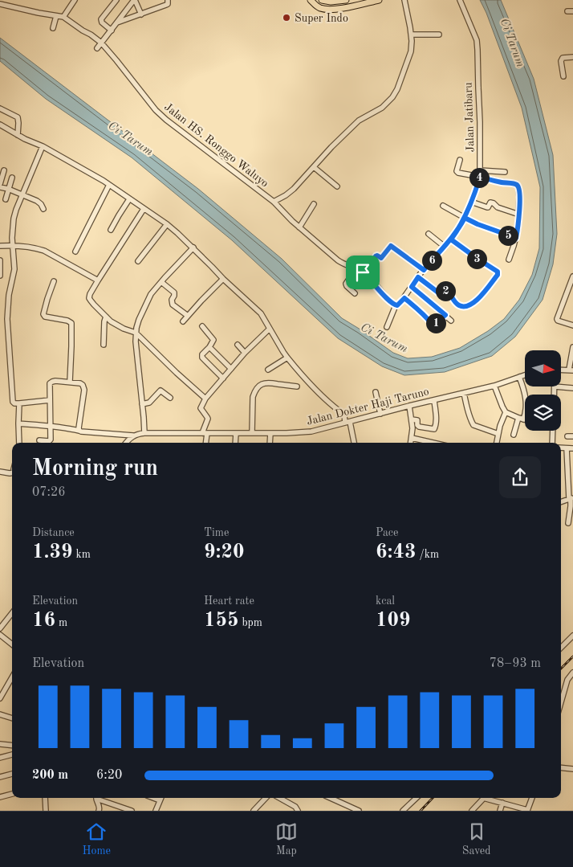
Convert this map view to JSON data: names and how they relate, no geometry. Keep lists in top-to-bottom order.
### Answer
{
  "streets": {
    "street": ["Jalan Jatibaru", "Jalan HS. Ronggo Waluyo", "Jalan Dokter Haji Taruno"]
  },
  "crossings": [
    ["Jalan Jatibaru", "Jalan HS. Ronggo Waluyo"]
  ],
  "water": ["Ci Tarum"],
  "places": ["Super Indo"],
  "north": "right",
  "page": {
    "pins": [
      "4",
      "5",
      "3",
      "6",
      "2",
      "1"
    ],
    "heading": ["Morning run", "07:26"],
    "stats": [
      ["Distance", "1.39 km"],
      ["Time", "9:20"],
      ["Pace", "6:43 /km"],
      ["Elevation", "16 m"],
      ["Heart rate", "155 bpm"],
      ["kcal", "109"]
    ],
    "chart": ["Elevation", "78–93 m"],
    "list": [
      {
        "name": "200 m",
        "note": "6:20"
      }
    ],
    "tabs": ["Home", "Map", "Saved"]
  }
}
